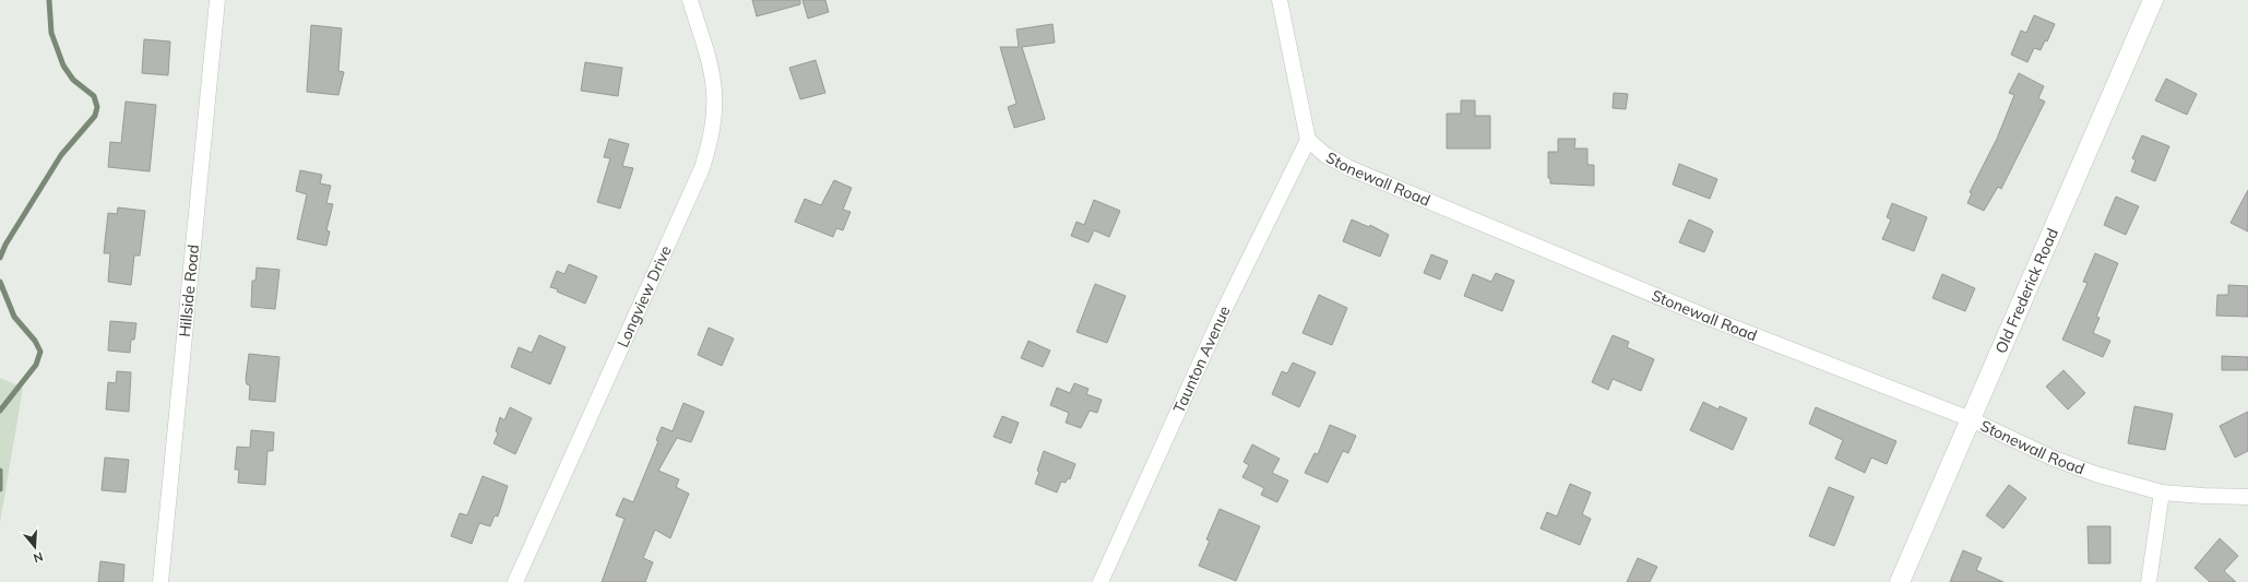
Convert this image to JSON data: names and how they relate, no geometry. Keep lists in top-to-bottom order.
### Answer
{
  "streets": {
    "street": [
      "Stonewall Road",
      "Hillside Road",
      "Old Frederick Road",
      "Longview Drive",
      "Taunton Avenue"
    ]
  },
  "crossings": [
    ["Stonewall Road", "Old Frederick Road"],
    ["Stonewall Road", "Taunton Avenue"]
  ],
  "north": "bottom"
}
